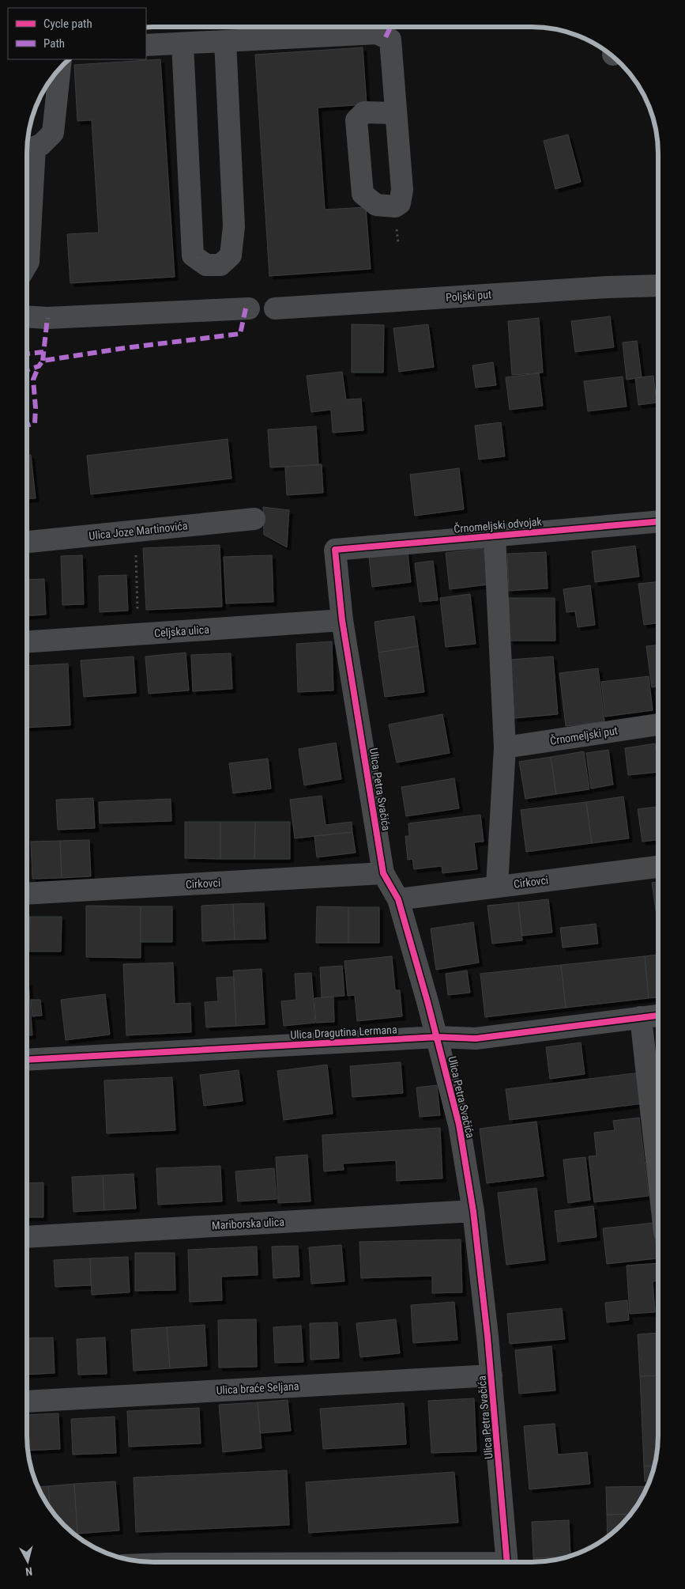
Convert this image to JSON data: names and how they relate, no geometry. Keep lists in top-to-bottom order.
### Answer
{
  "streets": {
    "street": [
      "Poljski put",
      "Črnomeljski odvojak",
      "Ulica Joze Martinovića",
      "Celjska ulica",
      "Črnomeljski put",
      "Ulica Petra Svačića",
      "Cirkovci",
      "Ulica Dragutina Lermana",
      "Mariborska ulica",
      "Ulica braće Seljana"
    ]
  },
  "crossings": [
    ["Črnomeljski odvojak", "Črnomeljski put"],
    ["Črnomeljski odvojak", "Ulica Petra Svačića"],
    ["Črnomeljski odvojak", "Cirkovci"],
    ["Celjska ulica", "Ulica Petra Svačića"],
    ["Ulica Petra Svačića", "Cirkovci"],
    ["Ulica Petra Svačića", "Ulica Dragutina Lermana"],
    ["Ulica Petra Svačića", "Mariborska ulica"],
    ["Ulica Petra Svačića", "Ulica braće Seljana"]
  ],
  "legend": ["Cycle path", "Path"],
  "north": "bottom"
}
